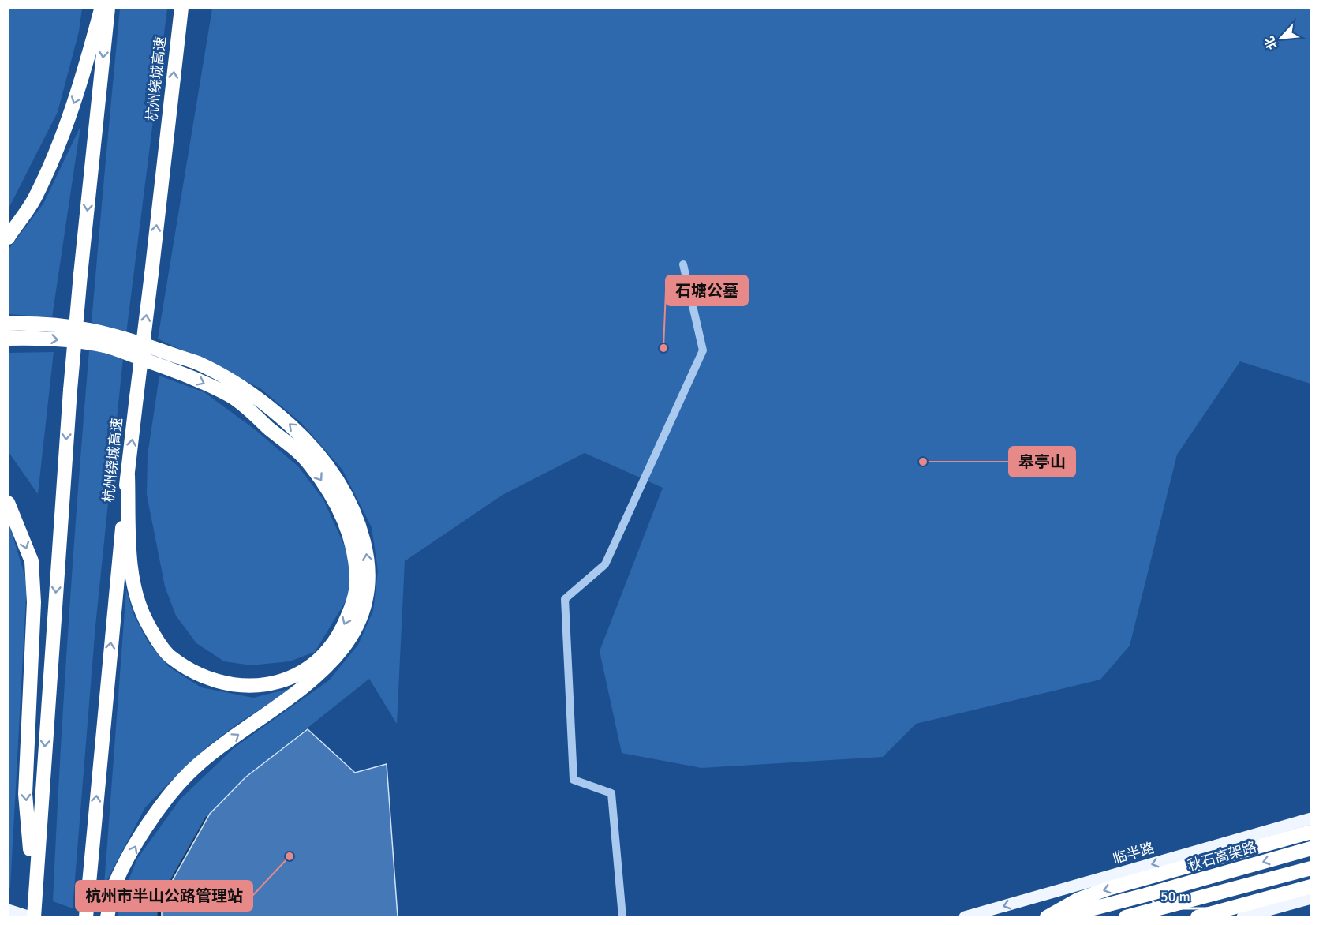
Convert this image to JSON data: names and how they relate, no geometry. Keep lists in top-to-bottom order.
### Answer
{
  "streets": {
    "highway": ["杭州绕城高速", "秋石高架路"],
    "main road": ["临半路"]
  },
  "one_way": ["临半路"],
  "places": ["石塘公墓", "皋亭山", "杭州市半山公路管理站"],
  "scale_bar": "50 m",
  "north": "bottom left"
}
